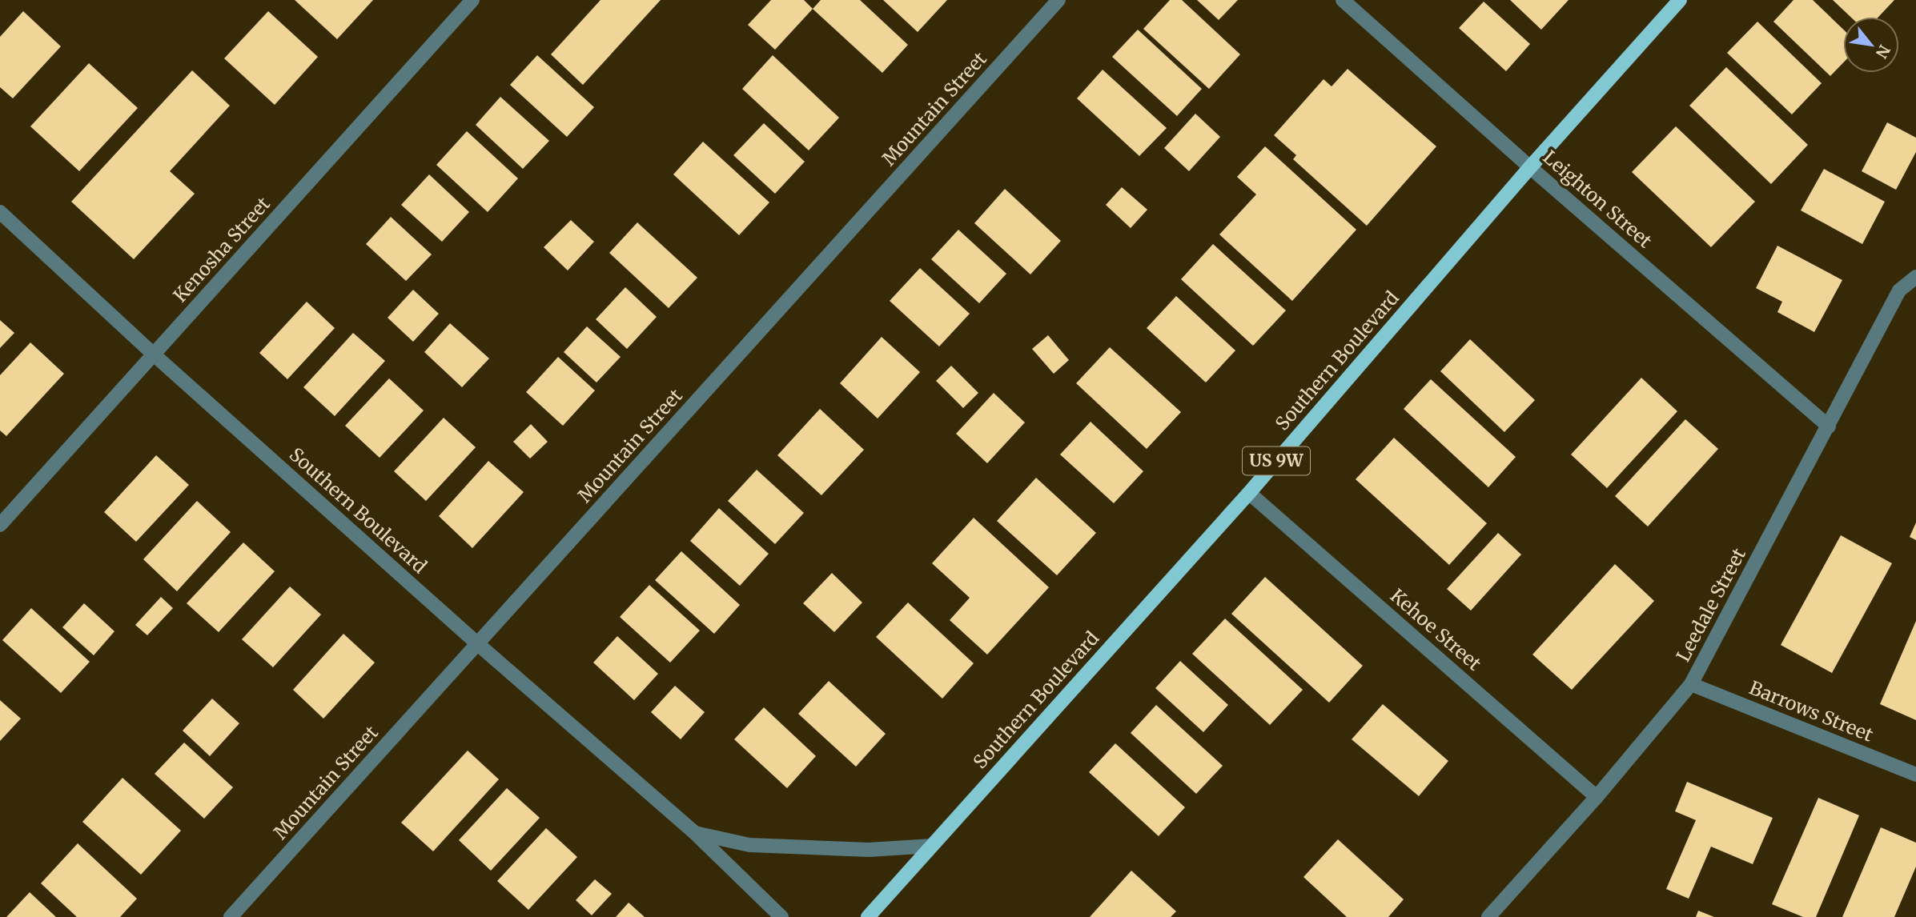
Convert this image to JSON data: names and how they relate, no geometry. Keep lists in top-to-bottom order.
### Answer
{
  "streets": {
    "main road": ["Southern Boulevard", "US 9W"],
    "street": [
      "Mountain Street",
      "Leighton Street",
      "Kenosha Street",
      "Leedale Street",
      "Kehoe Street",
      "Barrows Street"
    ]
  },
  "crossings": [
    ["Mountain Street", "Southern Boulevard"],
    ["Leighton Street", "Southern Boulevard"],
    ["Leighton Street", "Leedale Street"],
    ["Kenosha Street", "Southern Boulevard"],
    ["Southern Boulevard", "Kehoe Street"],
    ["Leedale Street", "Kehoe Street"],
    ["Leedale Street", "Barrows Street"]
  ],
  "north": "bottom right"
}
